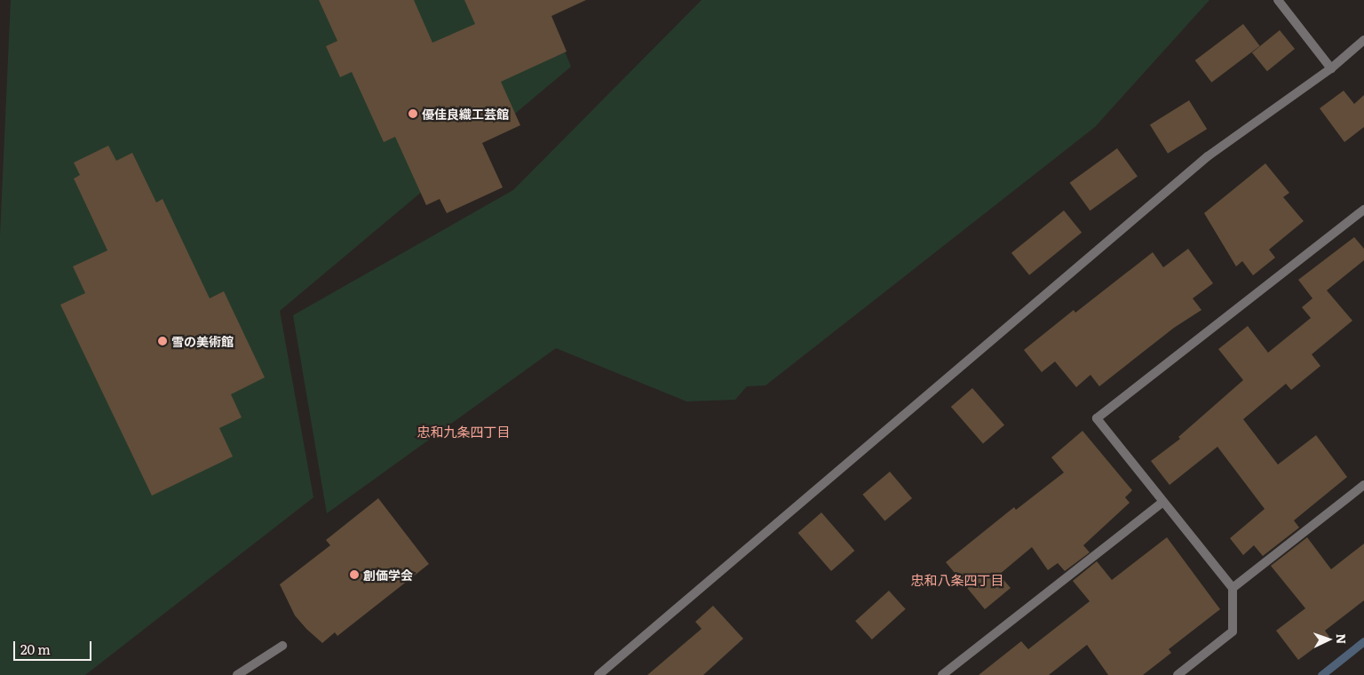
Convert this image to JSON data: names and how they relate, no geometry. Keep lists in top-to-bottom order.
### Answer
{
  "districts": ["忠和九条四丁目", "忠和八条四丁目"],
  "places": ["優佳良織工芸館", "雪の美術館", "創価学会"],
  "scale_bar": "20 m",
  "north": "right"
}
